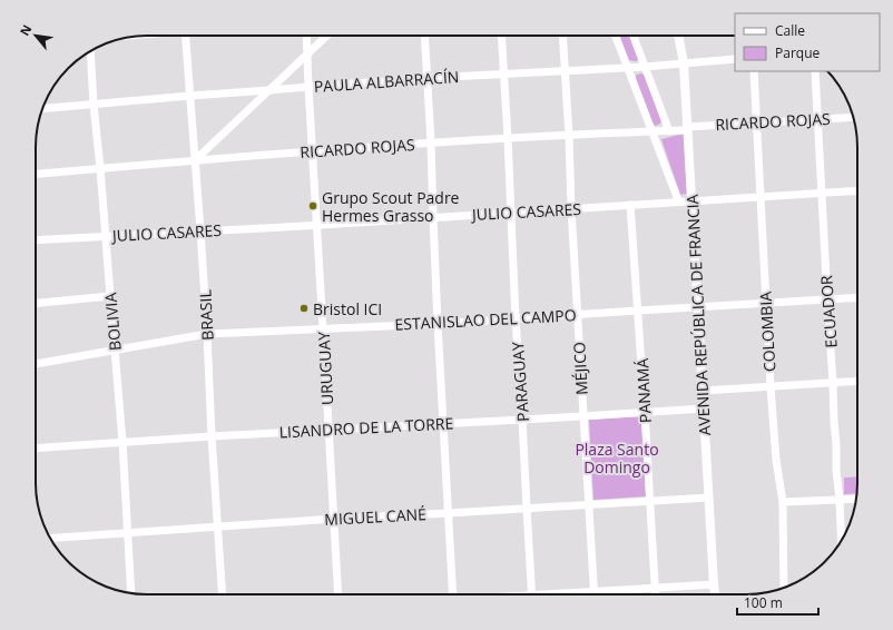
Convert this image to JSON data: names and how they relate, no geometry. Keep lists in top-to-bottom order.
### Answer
{
  "streets": {
    "main road": ["AVENIDA REPÚBLICA DE FRANCIA"],
    "street": [
      "PAULA ALBARRACÍN",
      "RICARDO ROJAS",
      "JULIO CASARES",
      "ECUADOR",
      "BRASIL",
      "ESTANISLAO DEL CAMPO",
      "BOLIVIA",
      "COLOMBIA",
      "URUGUAY",
      "MÉJICO",
      "PARAGUAY",
      "PANAMÁ",
      "LISANDRO DE LA TORRE",
      "MIGUEL CANÉ"
    ]
  },
  "crossings": [
    ["PAULA ALBARRACÍN", "BRASIL"],
    ["PAULA ALBARRACÍN", "AVENIDA REPÚBLICA DE FRANCIA"],
    ["PAULA ALBARRACÍN", "BOLIVIA"],
    ["PAULA ALBARRACÍN", "URUGUAY"],
    ["PAULA ALBARRACÍN", "MÉJICO"],
    ["PAULA ALBARRACÍN", "PARAGUAY"],
    ["RICARDO ROJAS", "ECUADOR"],
    ["RICARDO ROJAS", "BRASIL"],
    ["RICARDO ROJAS", "AVENIDA REPÚBLICA DE FRANCIA"],
    ["RICARDO ROJAS", "BOLIVIA"],
    ["RICARDO ROJAS", "COLOMBIA"],
    ["RICARDO ROJAS", "URUGUAY"],
    ["RICARDO ROJAS", "MÉJICO"],
    ["RICARDO ROJAS", "PARAGUAY"],
    ["JULIO CASARES", "ECUADOR"],
    ["JULIO CASARES", "BRASIL"],
    ["JULIO CASARES", "AVENIDA REPÚBLICA DE FRANCIA"],
    ["JULIO CASARES", "BOLIVIA"],
    ["JULIO CASARES", "COLOMBIA"],
    ["JULIO CASARES", "URUGUAY"],
    ["JULIO CASARES", "MÉJICO"],
    ["JULIO CASARES", "PARAGUAY"],
    ["JULIO CASARES", "PANAMÁ"],
    ["ECUADOR", "ESTANISLAO DEL CAMPO"],
    ["BRASIL", "ESTANISLAO DEL CAMPO"],
    ["BRASIL", "LISANDRO DE LA TORRE"],
    ["BRASIL", "MIGUEL CANÉ"],
    ["AVENIDA REPÚBLICA DE FRANCIA", "ESTANISLAO DEL CAMPO"],
    ["AVENIDA REPÚBLICA DE FRANCIA", "LISANDRO DE LA TORRE"],
    ["AVENIDA REPÚBLICA DE FRANCIA", "MIGUEL CANÉ"],
    ["ESTANISLAO DEL CAMPO", "BOLIVIA"],
    ["ESTANISLAO DEL CAMPO", "COLOMBIA"],
    ["ESTANISLAO DEL CAMPO", "URUGUAY"],
    ["ESTANISLAO DEL CAMPO", "MÉJICO"],
    ["ESTANISLAO DEL CAMPO", "PARAGUAY"],
    ["ESTANISLAO DEL CAMPO", "PANAMÁ"],
    ["BOLIVIA", "LISANDRO DE LA TORRE"],
    ["BOLIVIA", "MIGUEL CANÉ"],
    ["URUGUAY", "LISANDRO DE LA TORRE"],
    ["URUGUAY", "MIGUEL CANÉ"],
    ["MÉJICO", "LISANDRO DE LA TORRE"],
    ["MÉJICO", "MIGUEL CANÉ"],
    ["PARAGUAY", "LISANDRO DE LA TORRE"],
    ["PARAGUAY", "MIGUEL CANÉ"],
    ["PANAMÁ", "LISANDRO DE LA TORRE"],
    ["PANAMÁ", "MIGUEL CANÉ"]
  ],
  "parks": ["Plaza Santo Domingo"],
  "places": ["Grupo Scout Padre Hermes Grasso", "Bristol ICI"],
  "legend": ["Calle", "Parque"],
  "scale_bar": "100 m",
  "north": "top left"
}
